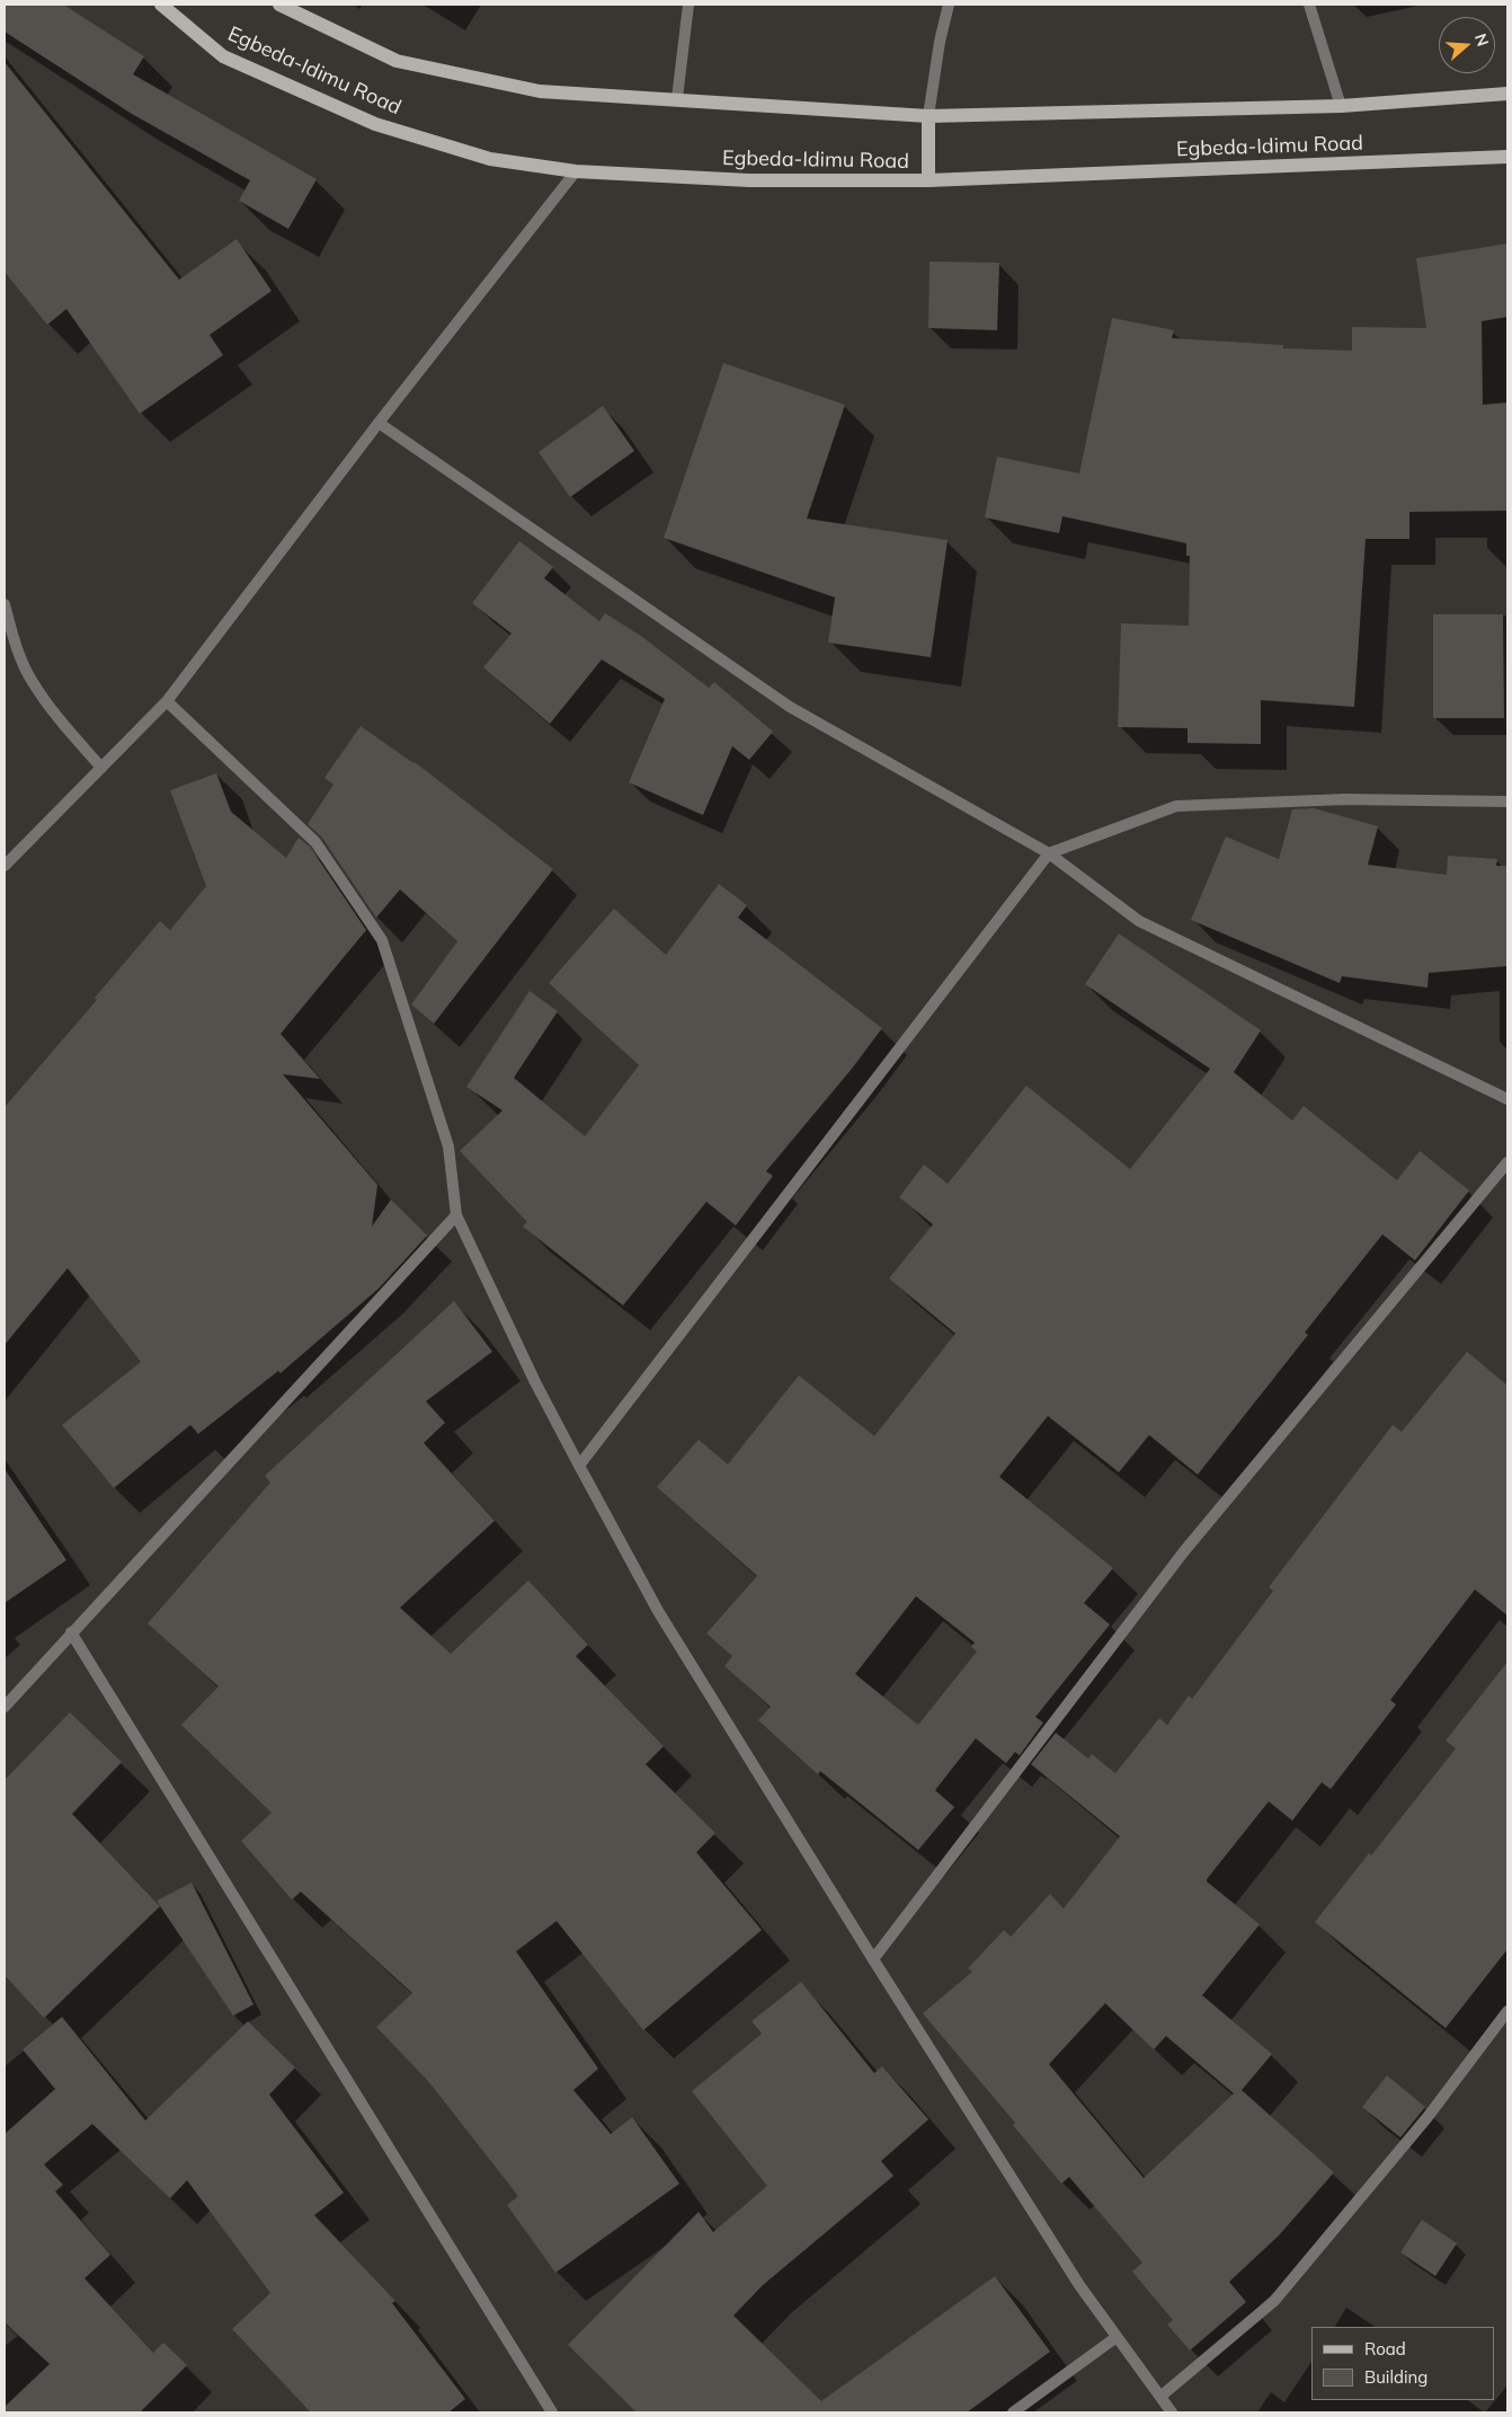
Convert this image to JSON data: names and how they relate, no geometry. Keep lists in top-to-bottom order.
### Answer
{
  "streets": {
    "main road": ["Egbeda-Idimu Road"]
  },
  "legend": ["Road", "Building"],
  "north": "right"
}
